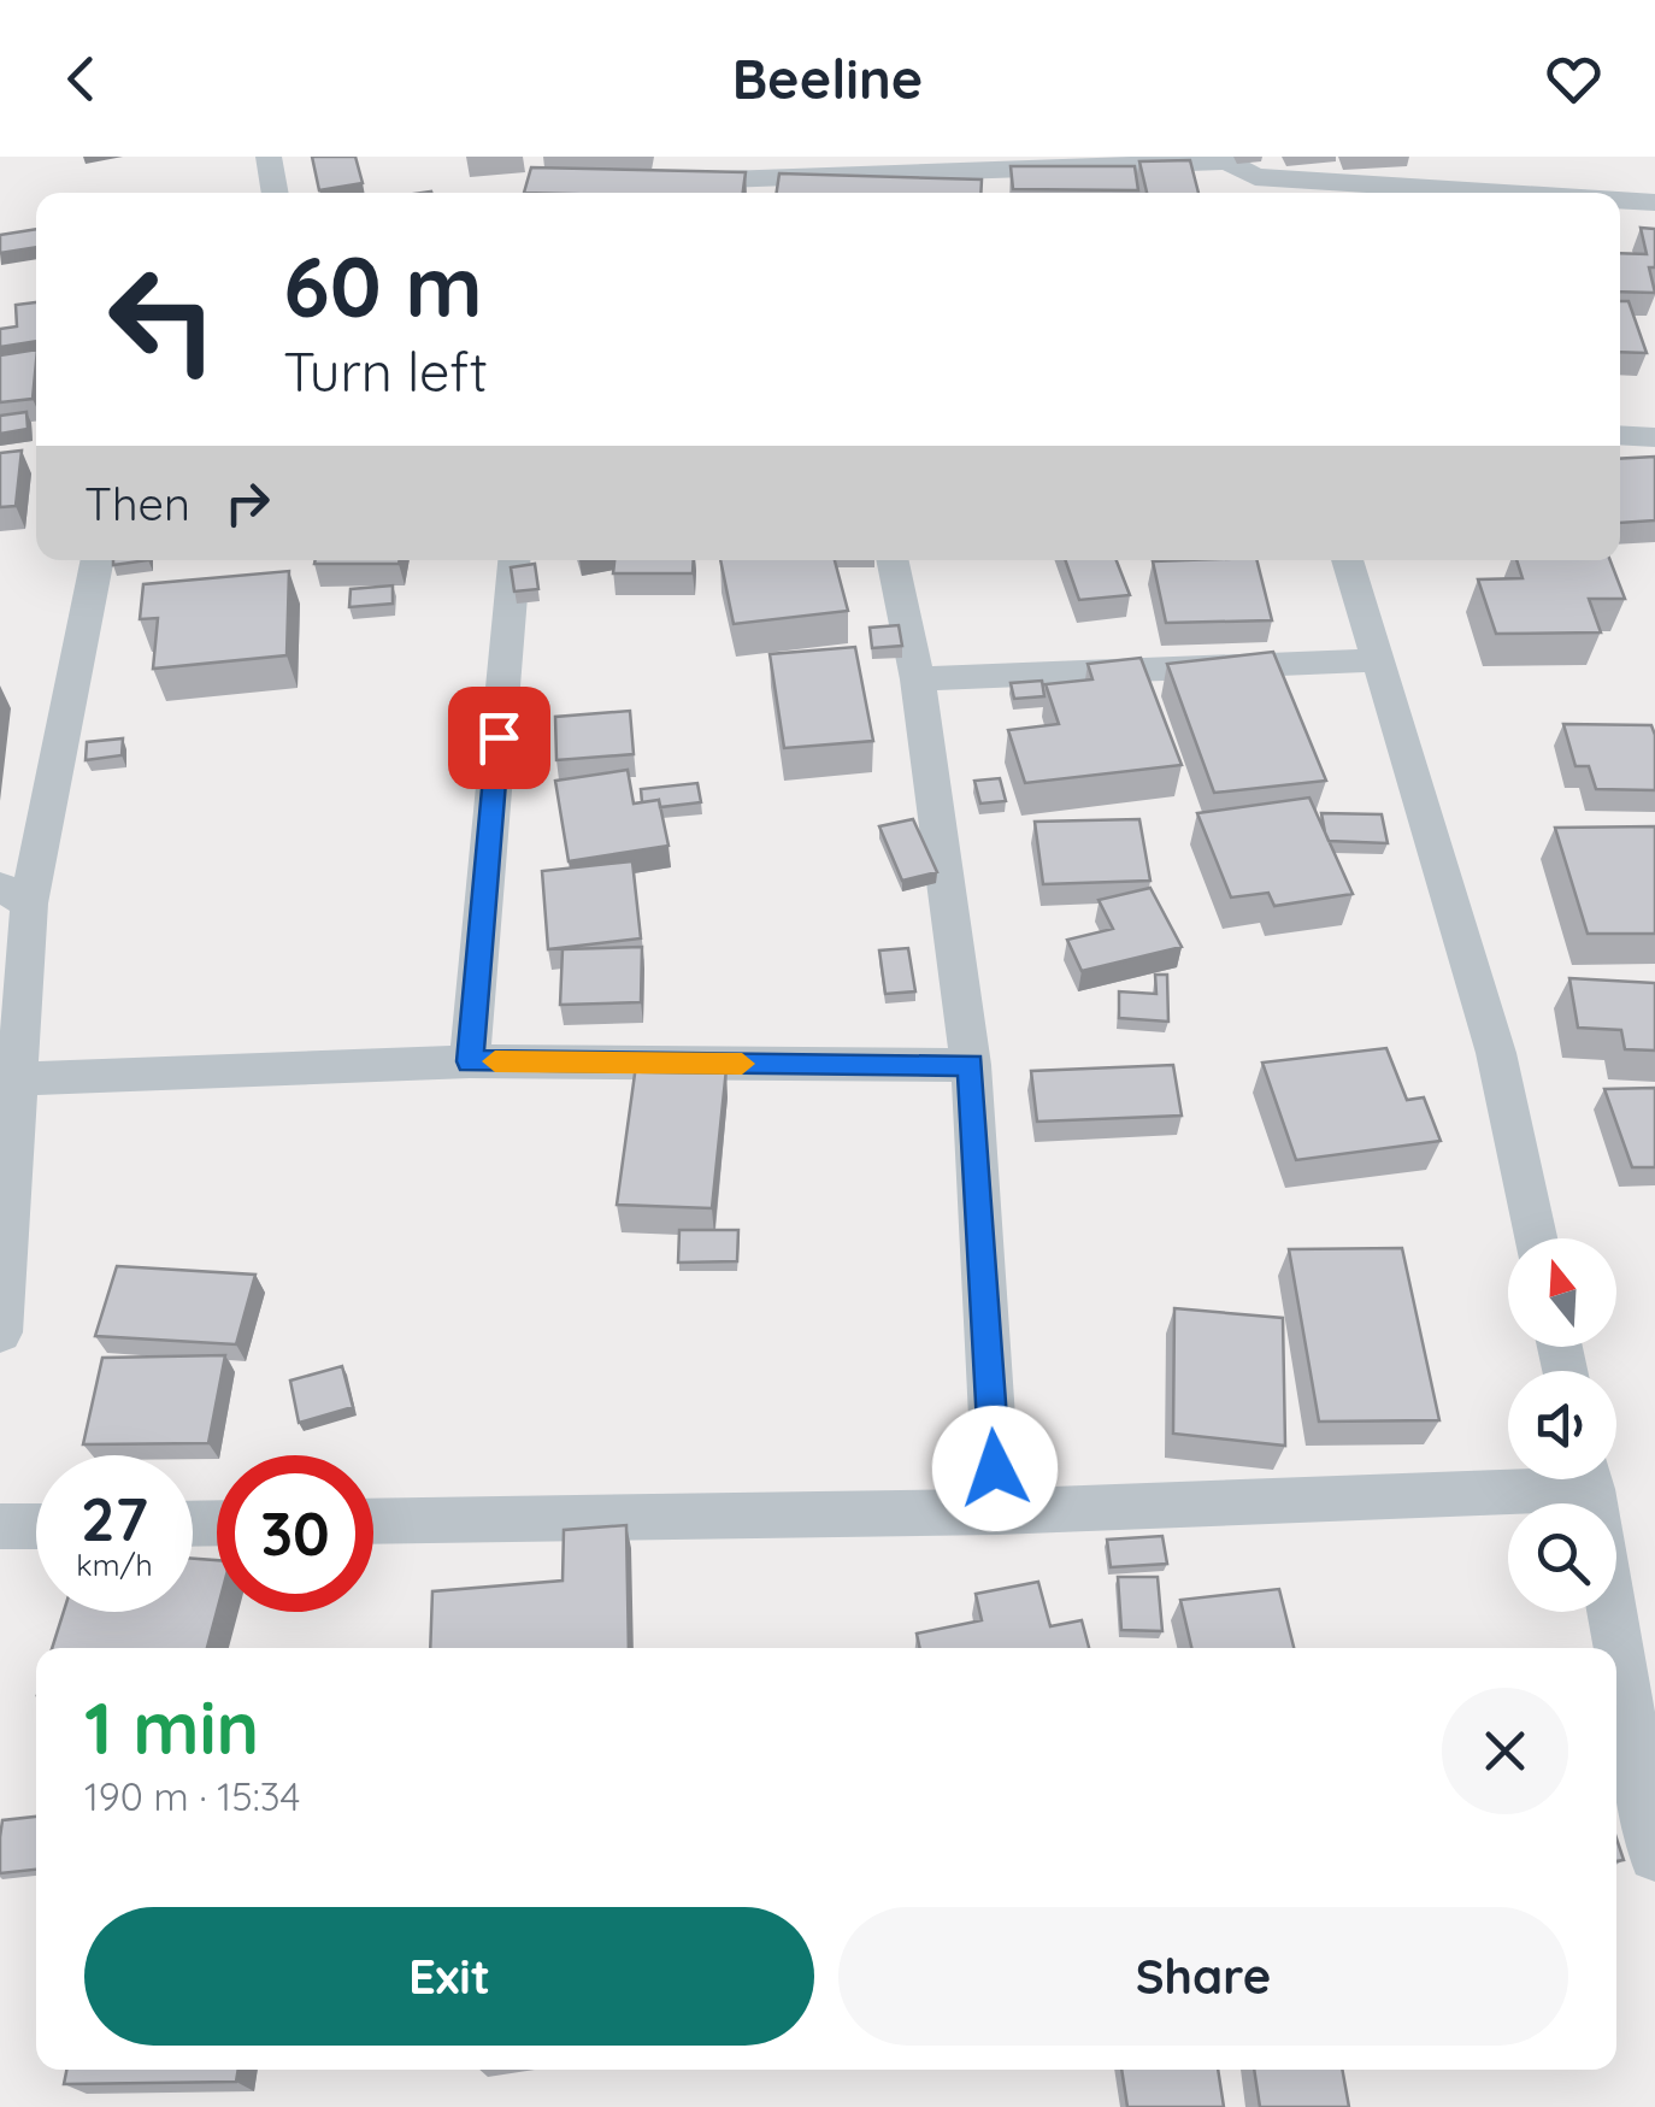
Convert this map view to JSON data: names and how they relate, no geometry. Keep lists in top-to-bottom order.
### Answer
{
  "north": "top",
  "page": {
    "header": "Beeline",
    "turn": ["60 m", "Turn left"],
    "then": "Then",
    "speed": "27 km/h",
    "limit": "30",
    "heading": ["1 min", "190 m · 15:34"],
    "buttons": ["Exit", "Share"]
  }
}
